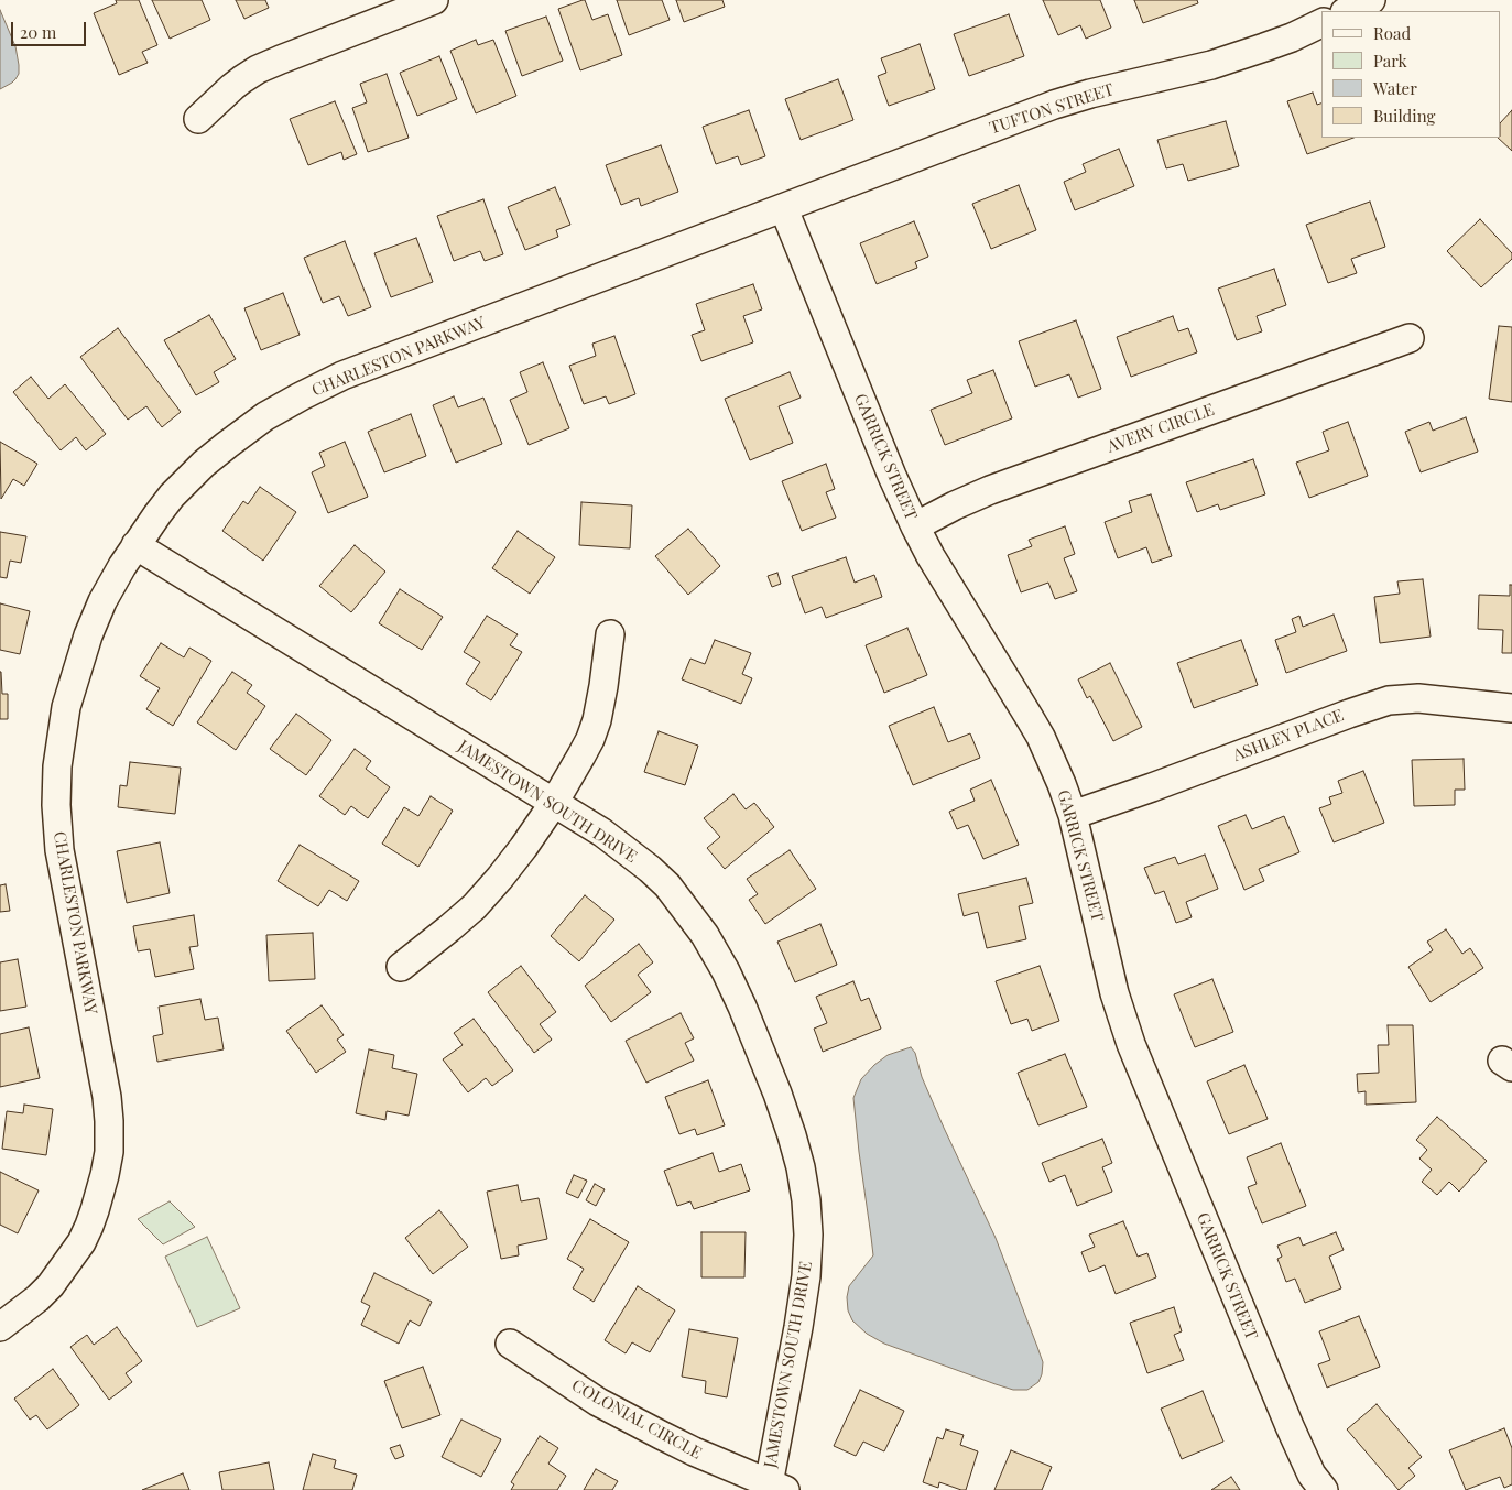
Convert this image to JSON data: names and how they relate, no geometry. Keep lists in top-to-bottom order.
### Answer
{
  "streets": {
    "street": [
      "TUFTON STREET",
      "CHARLESTON PARKWAY",
      "AVERY CIRCLE",
      "GARRICK STREET",
      "ASHLEY PLACE",
      "JAMESTOWN SOUTH DRIVE",
      "COLONIAL CIRCLE"
    ]
  },
  "crossings": [
    ["TUFTON STREET", "CHARLESTON PARKWAY"],
    ["TUFTON STREET", "GARRICK STREET"],
    ["CHARLESTON PARKWAY", "GARRICK STREET"],
    ["CHARLESTON PARKWAY", "JAMESTOWN SOUTH DRIVE"],
    ["AVERY CIRCLE", "GARRICK STREET"],
    ["GARRICK STREET", "ASHLEY PLACE"],
    ["JAMESTOWN SOUTH DRIVE", "COLONIAL CIRCLE"]
  ],
  "legend": [
    "Road",
    "Park",
    "Water",
    "Building"
  ],
  "scale_bar": "20 m"
}
